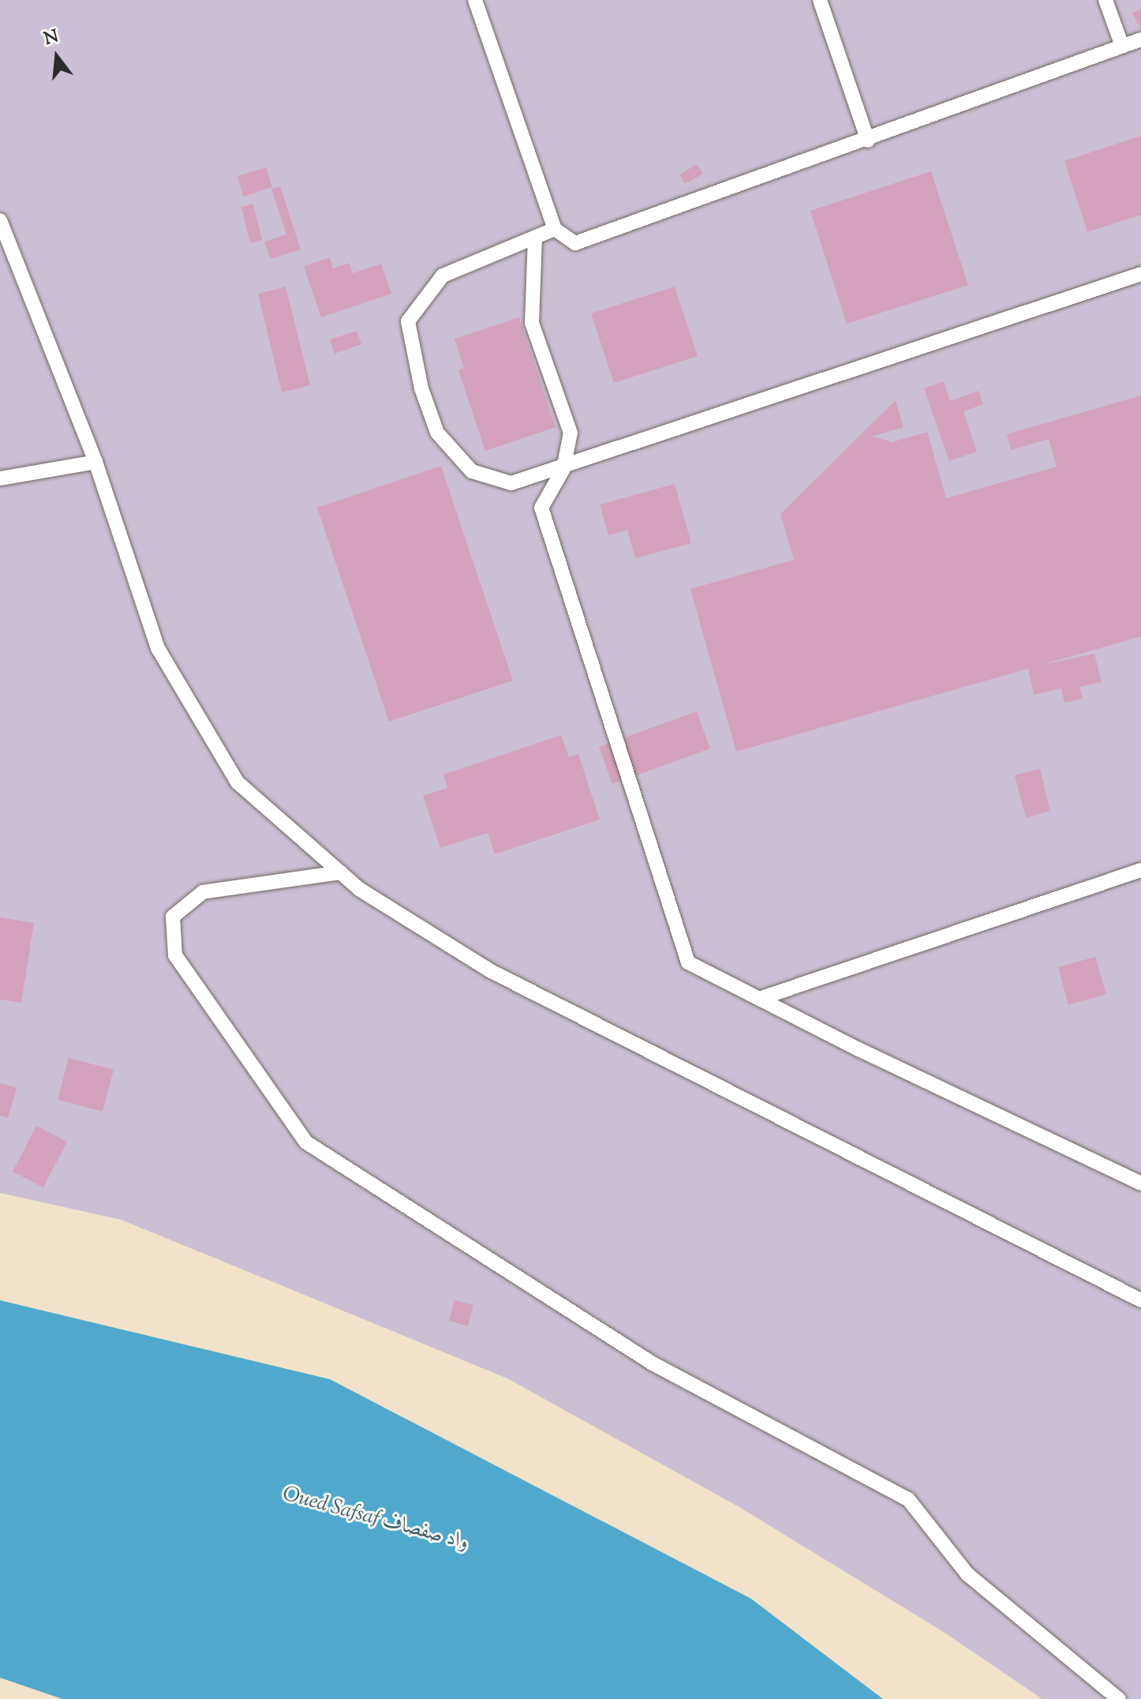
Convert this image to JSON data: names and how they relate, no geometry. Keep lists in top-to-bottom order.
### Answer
{
  "water": ["Oued Safsaf واد صفصاف"],
  "north": "top"
}
